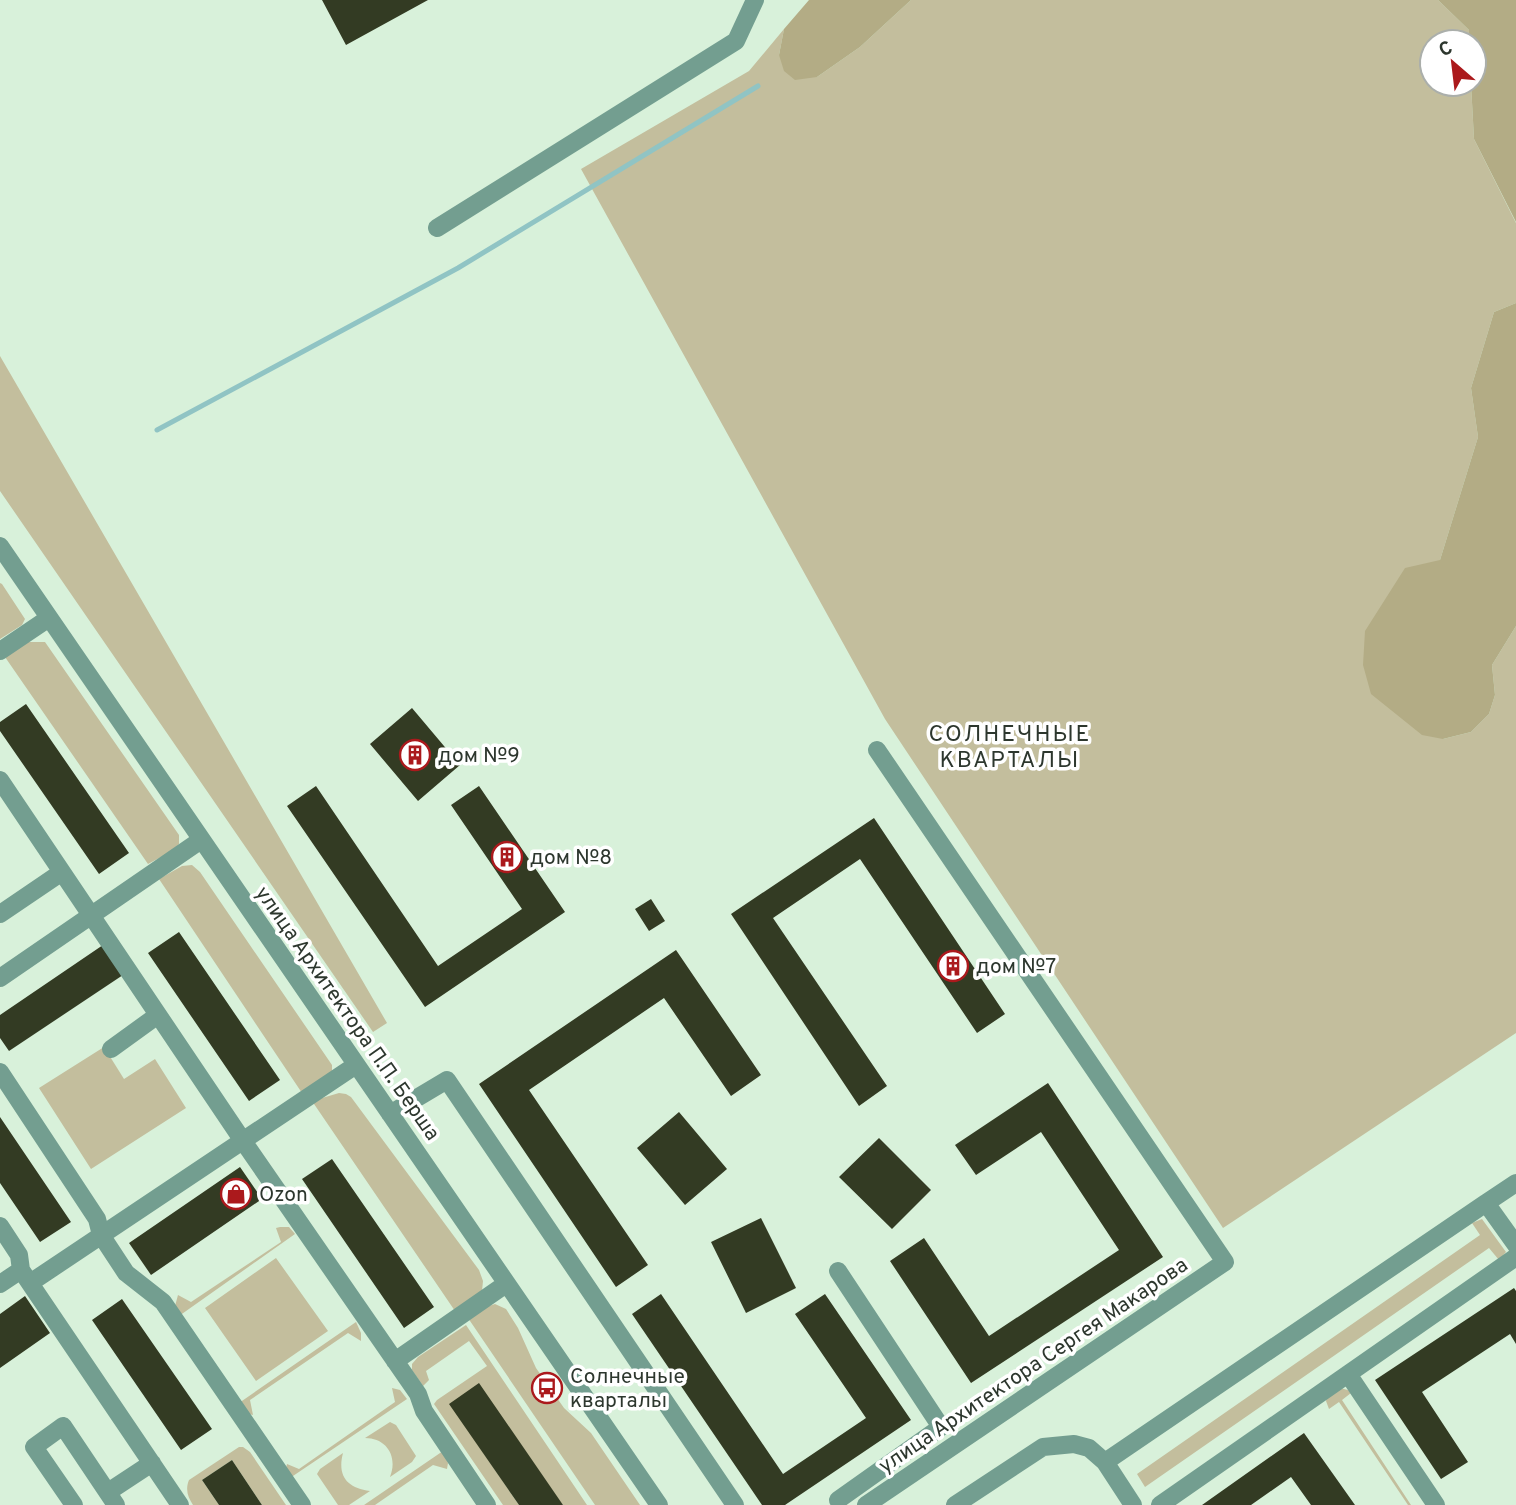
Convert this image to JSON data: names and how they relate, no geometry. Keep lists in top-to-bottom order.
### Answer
{
  "streets": {
    "street": ["улица Архитектора П.П. Берша", "улица Архитектора Сергея Макарова"]
  },
  "districts": ["СОЛНЕЧНЫЕ КВАРТАЛЫ"],
  "places": {
    "building": ["дом №9", "дом №8", "дом №7"],
    "shop": ["Ozon"],
    "bus stop": ["Солнечные кварталы"]
  },
  "north": "top left"
}
